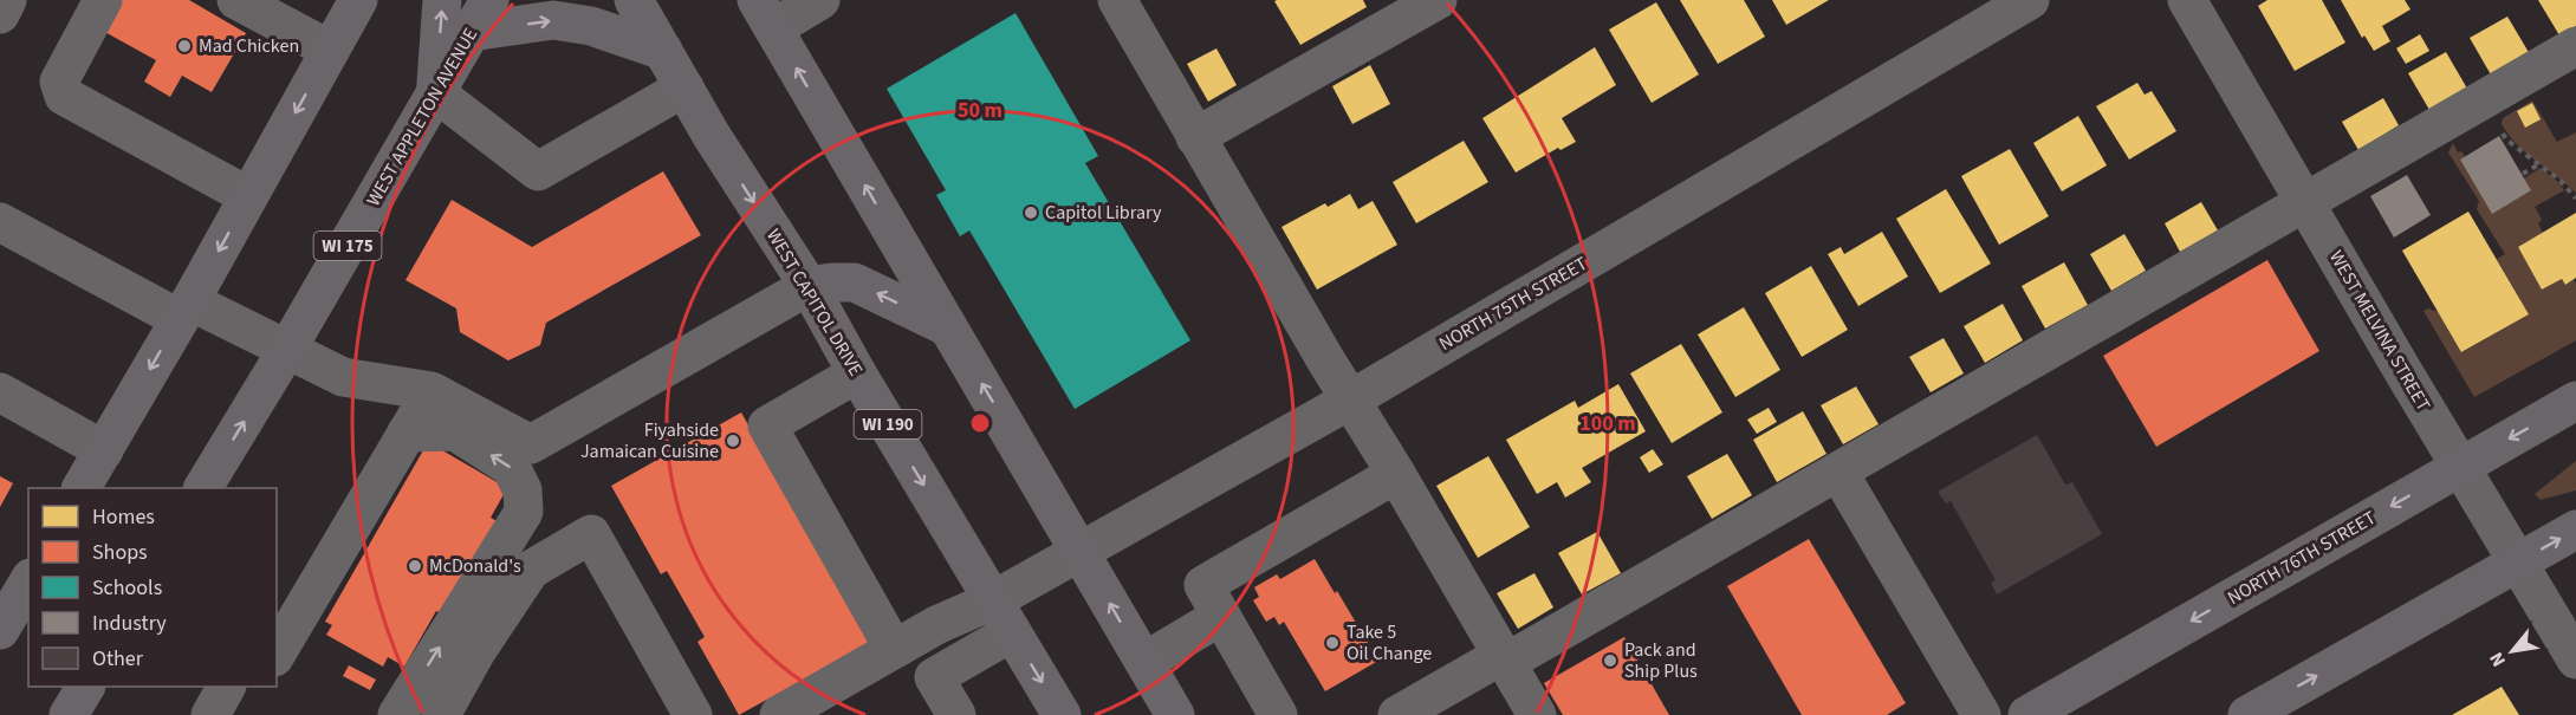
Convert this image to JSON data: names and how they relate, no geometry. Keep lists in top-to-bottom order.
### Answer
{
  "streets": {
    "main road": [
      "WEST APPLETON AVENUE",
      "WI 175",
      "WEST CAPITOL DRIVE",
      "WI 190",
      "NORTH 76TH STREET"
    ],
    "street": ["NORTH 75TH STREET", "WEST MELVINA STREET"]
  },
  "crossings": [
    ["WEST CAPITOL DRIVE", "NORTH 75TH STREET"],
    ["WEST MELVINA STREET", "NORTH 76TH STREET"]
  ],
  "places": [
    "Mad Chicken",
    "Capitol Library",
    "Fiyahside Jamaican Cuisine",
    "McDonald's",
    "Take 5 Oil Change",
    "Pack and Ship Plus"
  ],
  "legend": [
    "Homes",
    "Shops",
    "Schools",
    "Industry",
    "Other"
  ],
  "north": "bottom left",
  "rings": ["50 m", "100 m"]
}
